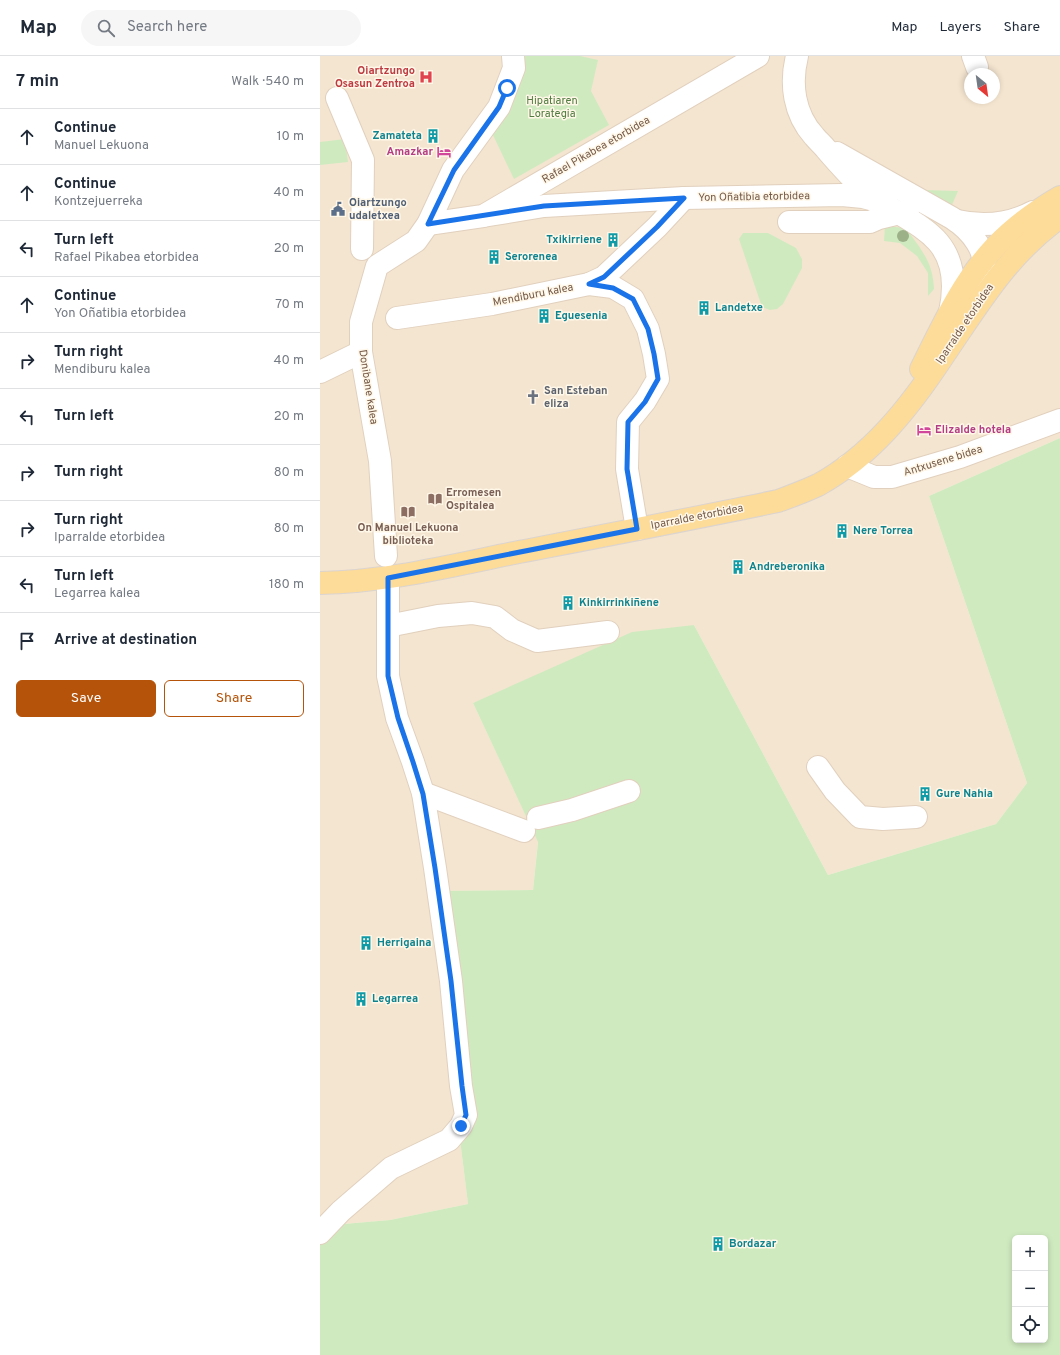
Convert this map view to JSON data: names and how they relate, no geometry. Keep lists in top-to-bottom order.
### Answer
{
  "streets": {
    "main road": ["Iparralde etorbidea"],
    "street": [
      "Rafael Pikabea etorbidea",
      "Yon Oñatibia etorbidea",
      "Mendiburu kalea",
      "Donibane kalea",
      "Antxusene bidea"
    ]
  },
  "crossings": [
    ["Rafael Pikabea etorbidea", "Yon Oñatibia etorbidea"],
    ["Rafael Pikabea etorbidea", "Donibane kalea"],
    ["Yon Oñatibia etorbidea", "Mendiburu kalea"],
    ["Iparralde etorbidea", "Antxusene bidea"]
  ],
  "parks": ["Hipatiaren Lorategia"],
  "places": {
    "hospital": ["Oiartzungo Osasun Zentroa"],
    "building": [
      "Zamateta",
      "Txikirriene",
      "Serorenea",
      "Landetxe",
      "Eguesenia",
      "Nere Torrea",
      "Andreberonika",
      "Kinkirrinkiñene",
      "Gure Nahia",
      "Herrigaina",
      "Legarrea",
      "Bordazar"
    ],
    "hotel": ["Amazkar", "Elizalde hotela"],
    "public building": ["Oiartzungo udaletxea"],
    "church": ["San Esteban eliza"],
    "library": ["Erromesen Ospitalea", "On Manuel Lekuona biblioteka"]
  },
  "north": "bottom right",
  "page": {
    "header": "Map",
    "search": "Search here",
    "nav": ["Map", "Layers", "Share"],
    "heading": ["7 min", "Walk · 540 m"],
    "list": [
      ["Continue", "Manuel Lekuona", "10 m"],
      ["Continue", "Kontzejuerreka", "40 m"],
      ["Turn left", "Rafael Pikabea etorbidea", "20 m"],
      ["Continue", "Yon Oñatibia etorbidea", "70 m"],
      ["Turn right", "Mendiburu kalea", "40 m"],
      ["Turn left", "20 m"],
      ["Turn right", "80 m"],
      ["Turn right", "Iparralde etorbidea", "80 m"],
      ["Turn left", "Legarrea kalea", "180 m"],
      "Arrive at destination"
    ],
    "buttons": ["Save", "Share"],
    "map_buttons": ["+", "−"]
  }
}
